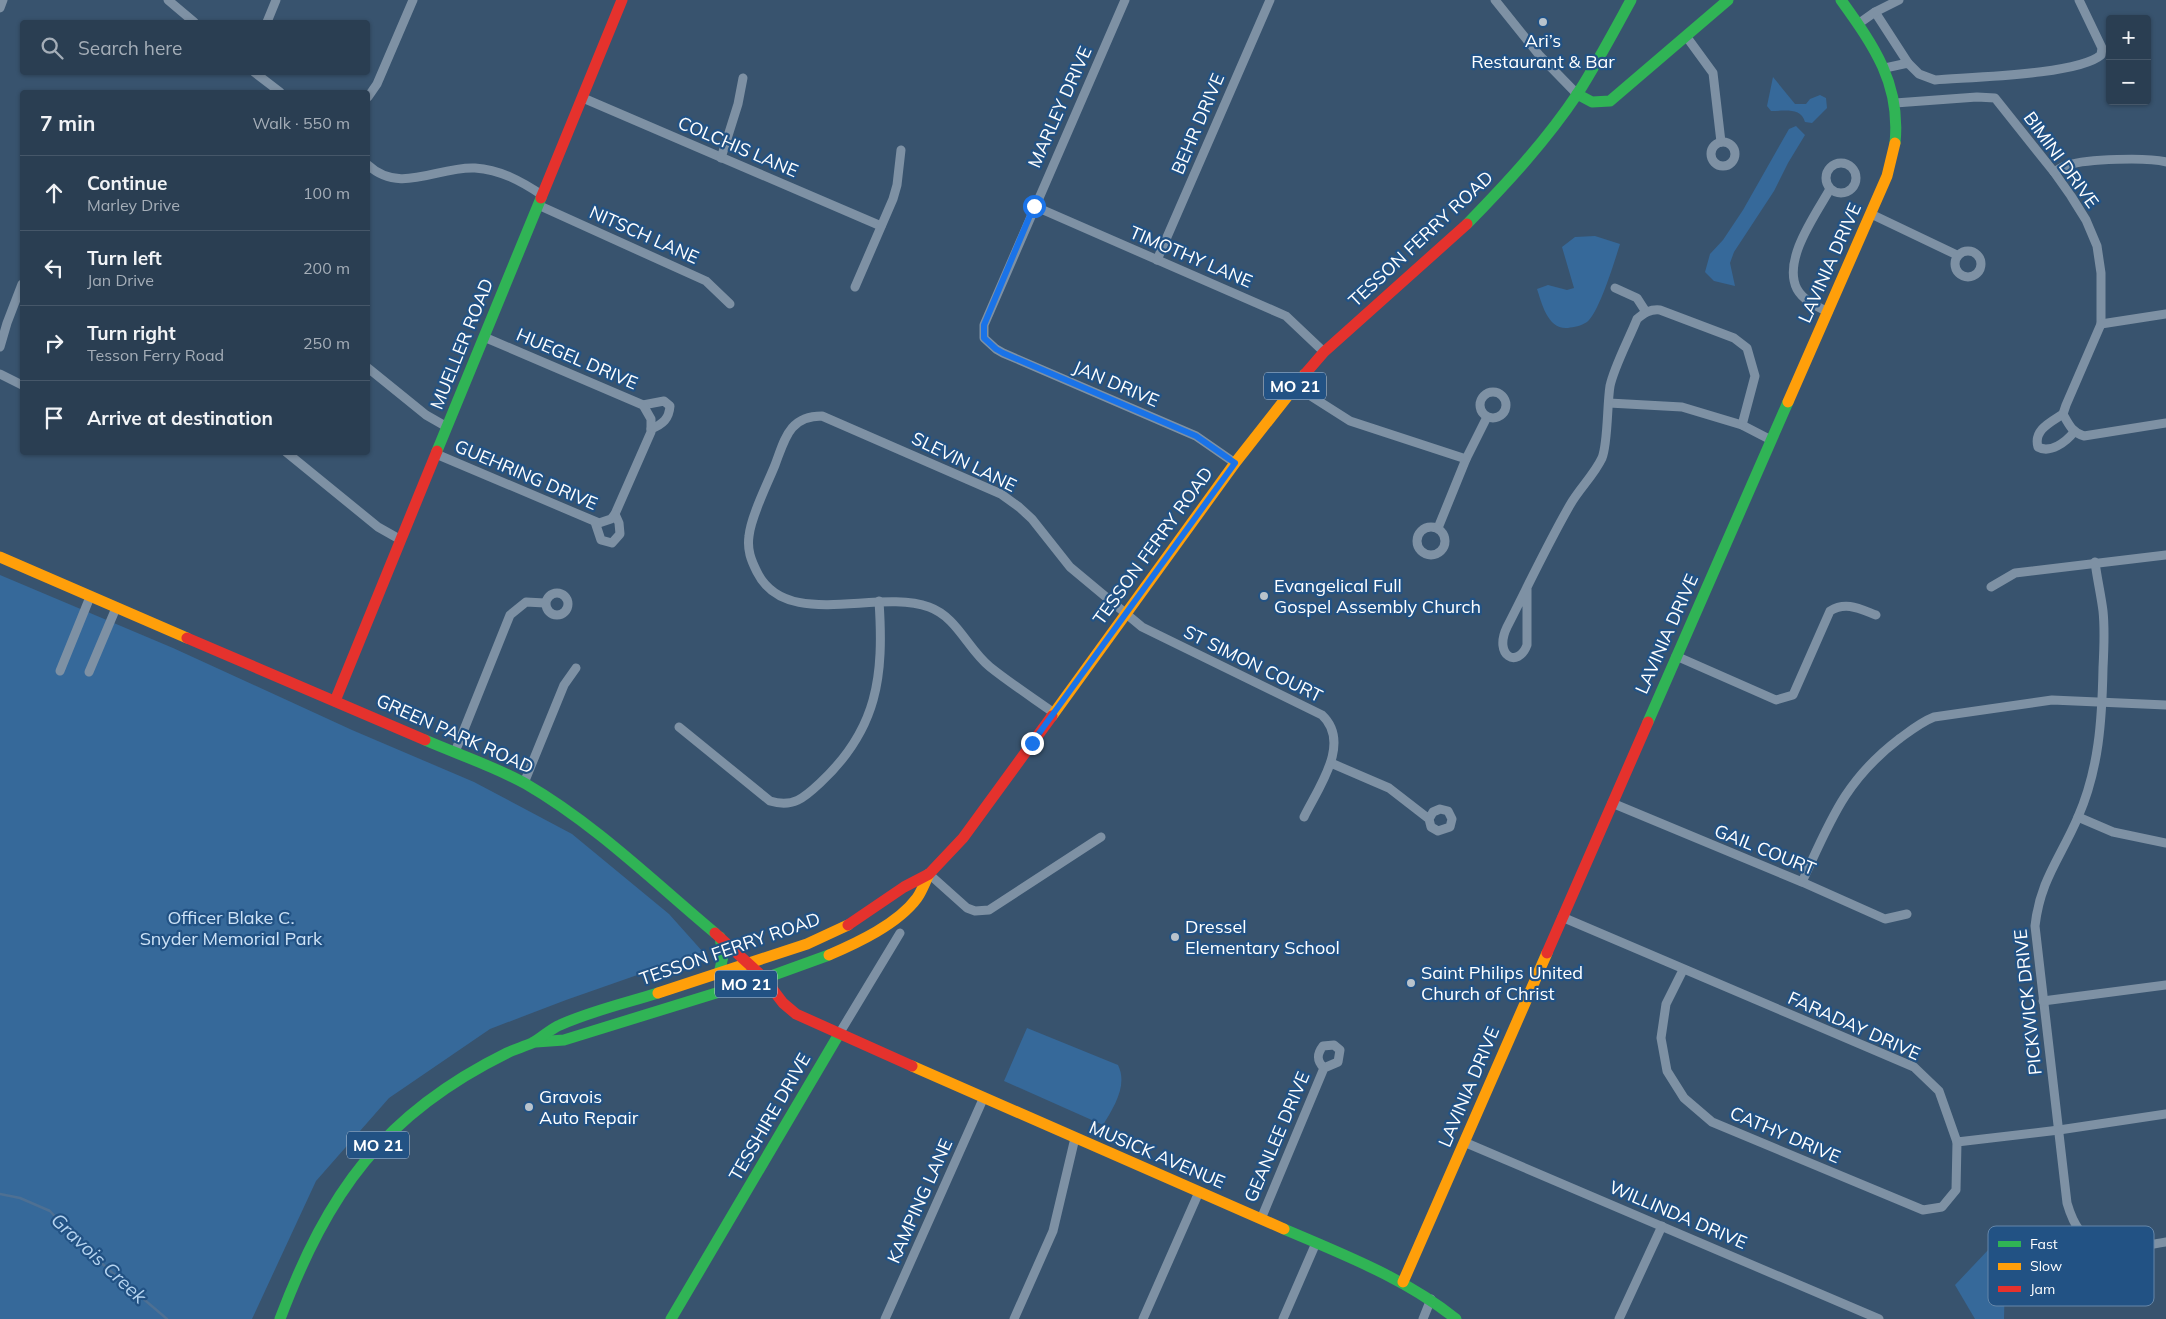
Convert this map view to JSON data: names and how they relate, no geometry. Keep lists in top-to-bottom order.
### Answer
{
  "streets": {
    "street": [
      "MARLEY DRIVE",
      "BEHR DRIVE",
      "COLCHIS LANE",
      "BIMINI DRIVE",
      "NITSCH LANE",
      "TESSON FERRY ROAD",
      "TIMOTHY LANE",
      "LAVINIA DRIVE",
      "MUELLER ROAD",
      "HUEGEL DRIVE",
      "JAN DRIVE",
      "MO 21",
      "SLEVIN LANE",
      "GUEHRING DRIVE",
      "ST SIMON COURT",
      "GREEN PARK ROAD",
      "GAIL COURT",
      "PICKWICK DRIVE",
      "FARADAY DRIVE",
      "TESSHIRE DRIVE",
      "CATHY DRIVE",
      "GEANLEE DRIVE",
      "MUSICK AVENUE",
      "KAMPING LANE",
      "WILLINDA DRIVE"
    ]
  },
  "crossings": [
    ["MARLEY DRIVE", "TIMOTHY LANE"],
    ["MARLEY DRIVE", "JAN DRIVE"],
    ["BEHR DRIVE", "TIMOTHY LANE"],
    ["COLCHIS LANE", "MUELLER ROAD"],
    ["BIMINI DRIVE", "LAVINIA DRIVE"],
    ["NITSCH LANE", "MUELLER ROAD"],
    ["TESSON FERRY ROAD", "TIMOTHY LANE"],
    ["TESSON FERRY ROAD", "JAN DRIVE"],
    ["TESSON FERRY ROAD", "SLEVIN LANE"],
    ["TESSON FERRY ROAD", "ST SIMON COURT"],
    ["TESSON FERRY ROAD", "GREEN PARK ROAD"],
    ["LAVINIA DRIVE", "GAIL COURT"],
    ["LAVINIA DRIVE", "FARADAY DRIVE"],
    ["LAVINIA DRIVE", "MUSICK AVENUE"],
    ["LAVINIA DRIVE", "WILLINDA DRIVE"],
    ["MUELLER ROAD", "HUEGEL DRIVE"],
    ["MUELLER ROAD", "GUEHRING DRIVE"],
    ["MUELLER ROAD", "GREEN PARK ROAD"],
    ["SLEVIN LANE", "ST SIMON COURT"],
    ["GREEN PARK ROAD", "TESSHIRE DRIVE"],
    ["GREEN PARK ROAD", "MUSICK AVENUE"],
    ["FARADAY DRIVE", "CATHY DRIVE"],
    ["TESSHIRE DRIVE", "MUSICK AVENUE"],
    ["GEANLEE DRIVE", "MUSICK AVENUE"],
    ["MUSICK AVENUE", "KAMPING LANE"]
  ],
  "water": ["Gravois Creek"],
  "parks": ["Officer Blake C. Snyder Memorial Park"],
  "places": [
    "Ari’s Restaurant & Bar",
    "Evangelical Full Gospel Assembly Church",
    "Dressel Elementary School",
    "Saint Philips United Church of Christ",
    "Gravois Auto Repair"
  ],
  "legend": ["Fast", "Slow", "Jam"],
  "page": {
    "map_buttons": ["+", "−"],
    "search": "Search here",
    "heading": ["7 min", "Walk · 550 m"],
    "list": [
      ["Continue", "Marley Drive", "100 m"],
      ["Turn left", "Jan Drive", "200 m"],
      ["Turn right", "Tesson Ferry Road", "250 m"],
      "Arrive at destination"
    ]
  }
}
